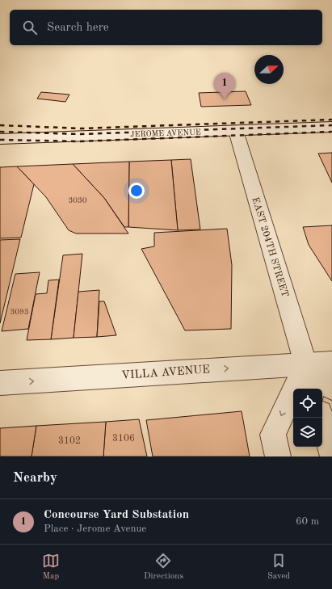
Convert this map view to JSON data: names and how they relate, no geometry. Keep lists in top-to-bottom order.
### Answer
{
  "streets": {
    "street": ["JEROME AVENUE", "EAST 204TH STREET", "VILLA AVENUE"]
  },
  "crossings": [
    ["JEROME AVENUE", "EAST 204TH STREET"],
    ["EAST 204TH STREET", "VILLA AVENUE"]
  ],
  "one_way": ["VILLA AVENUE"],
  "house_numbers": [
    "3030",
    "3093",
    "3106",
    "3102"
  ],
  "north": "right",
  "page": {
    "search": "Search here",
    "pins": "1",
    "heading": "Nearby",
    "list": [
      {
        "mark": "1",
        "name": "Concourse Yard Substation",
        "note": "Place · Jerome Avenue",
        "value": "60 m"
      }
    ],
    "nav": ["Map", "Directions", "Saved"]
  }
}
